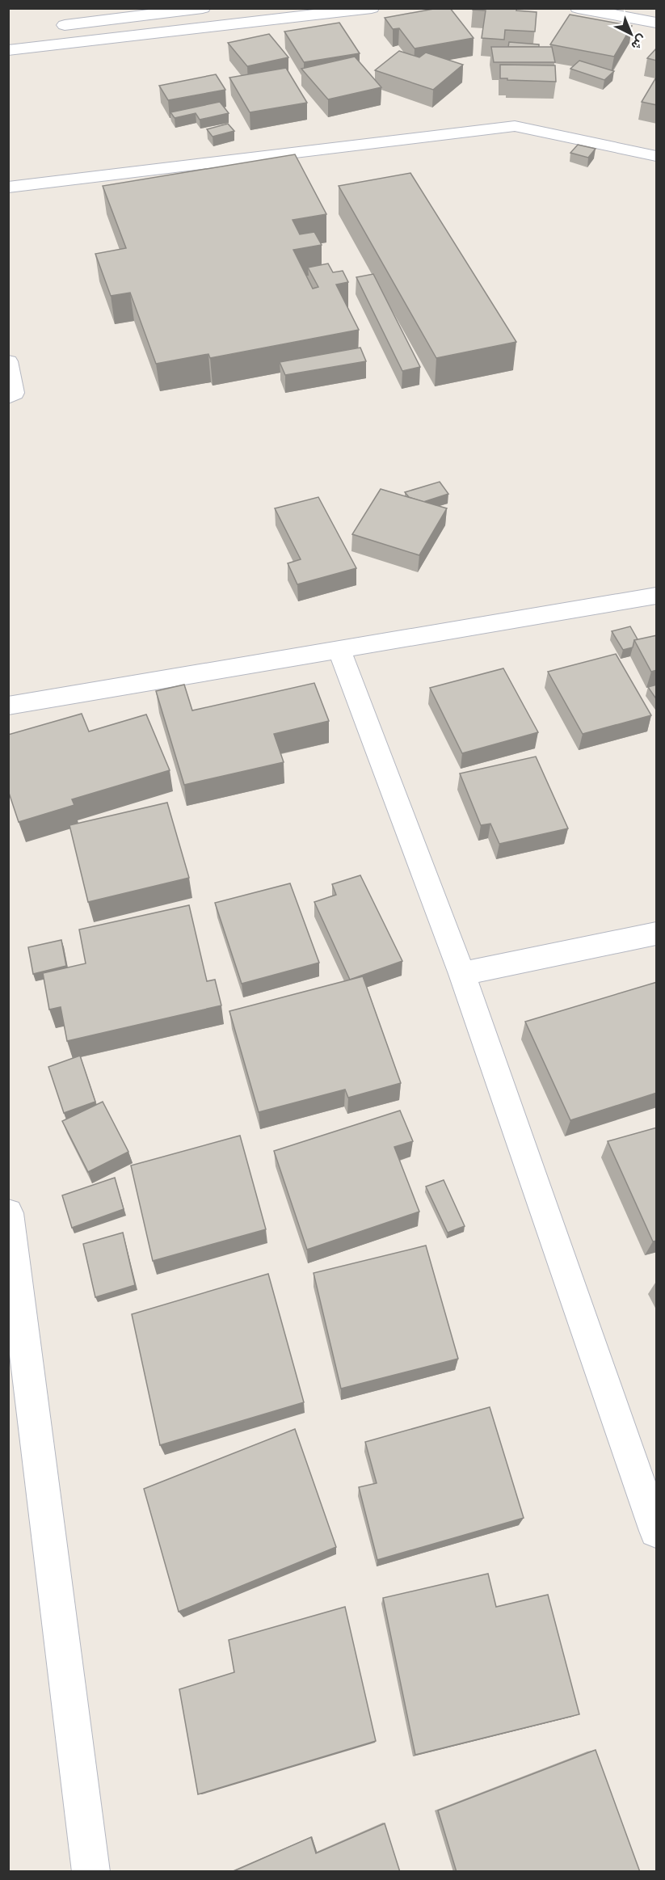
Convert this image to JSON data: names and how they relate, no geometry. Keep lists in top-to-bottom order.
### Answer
{
  "north": "bottom right"
}
